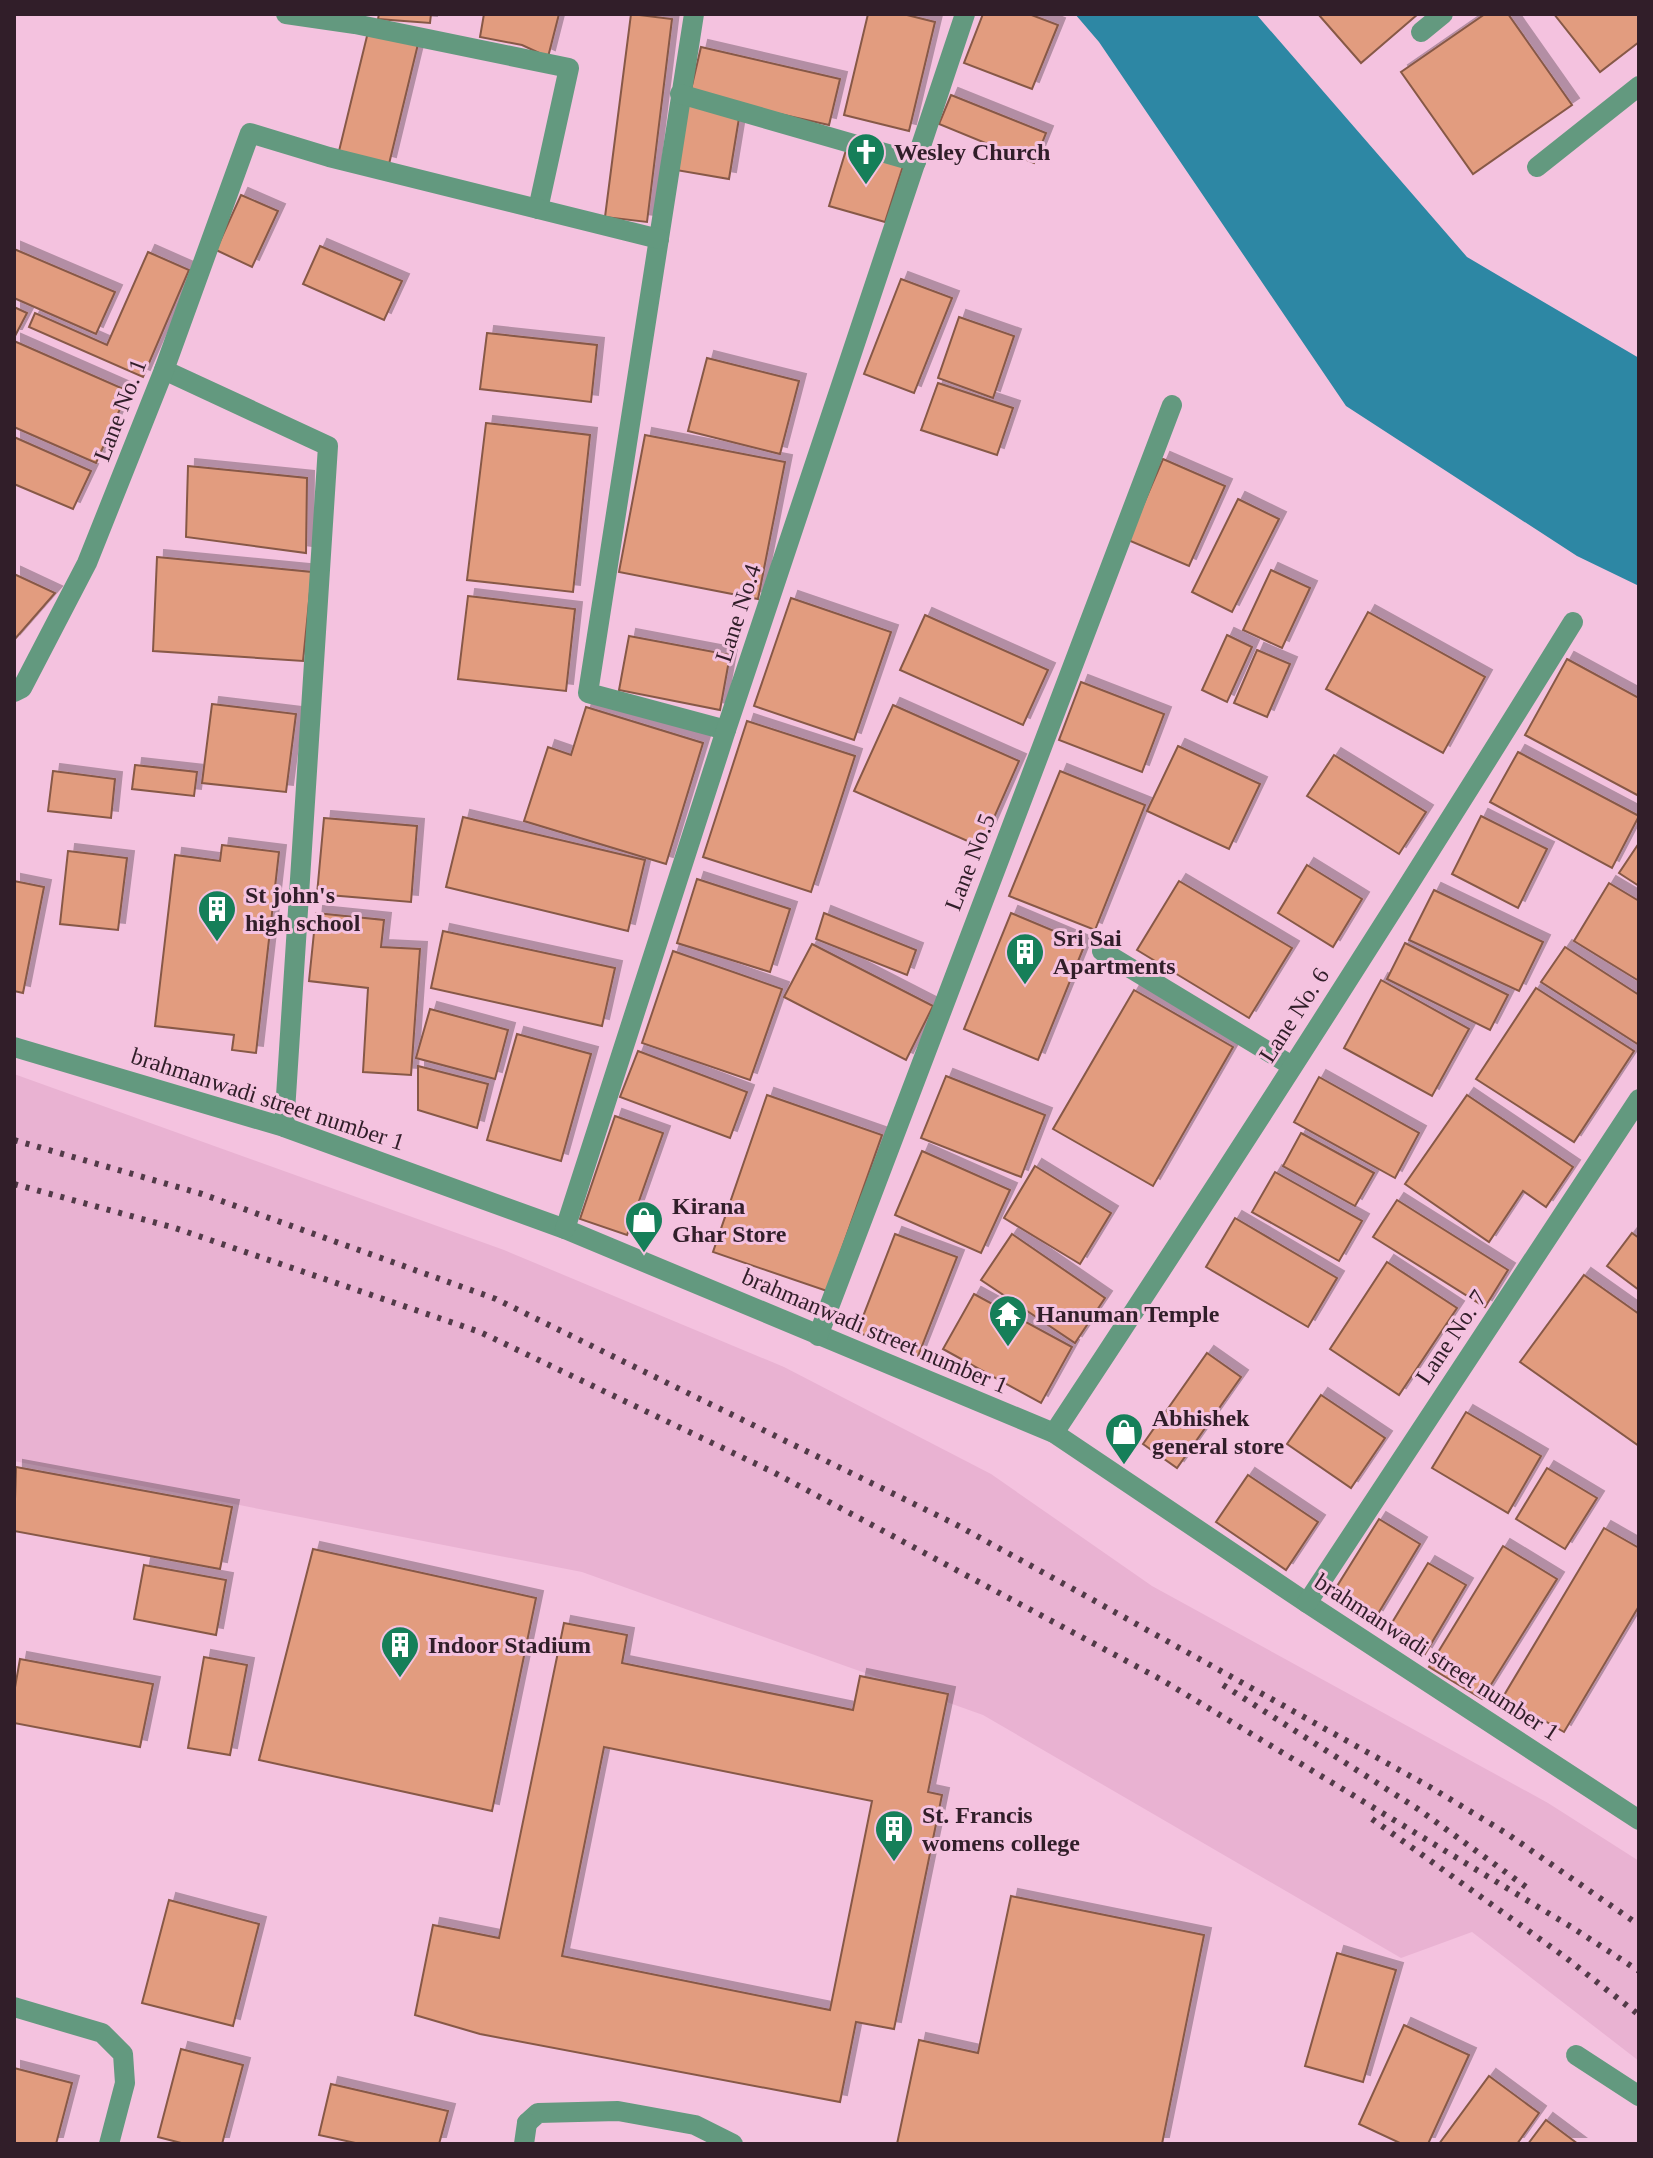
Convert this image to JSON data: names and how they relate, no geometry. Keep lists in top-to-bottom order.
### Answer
{
  "streets": {
    "street": [
      "Lane No. 1",
      "Lane No.4",
      "Lane No.5",
      "Lane No. 6",
      "brahmanwadi street number 1",
      "Lane No. 7"
    ]
  },
  "crossings": [
    ["Lane No.4", "brahmanwadi street number 1"],
    ["Lane No.5", "brahmanwadi street number 1"],
    ["Lane No. 6", "brahmanwadi street number 1"],
    ["brahmanwadi street number 1", "Lane No. 7"]
  ],
  "places": {
    "church": ["Wesley Church"],
    "building": [
      "St john's high school",
      "Sri Sai Apartments",
      "Indoor Stadium",
      "St. Francis womens college"
    ],
    "shop": ["Kirana Ghar Store", "Abhishek general store"],
    "temple": ["Hanuman Temple"]
  }
}
